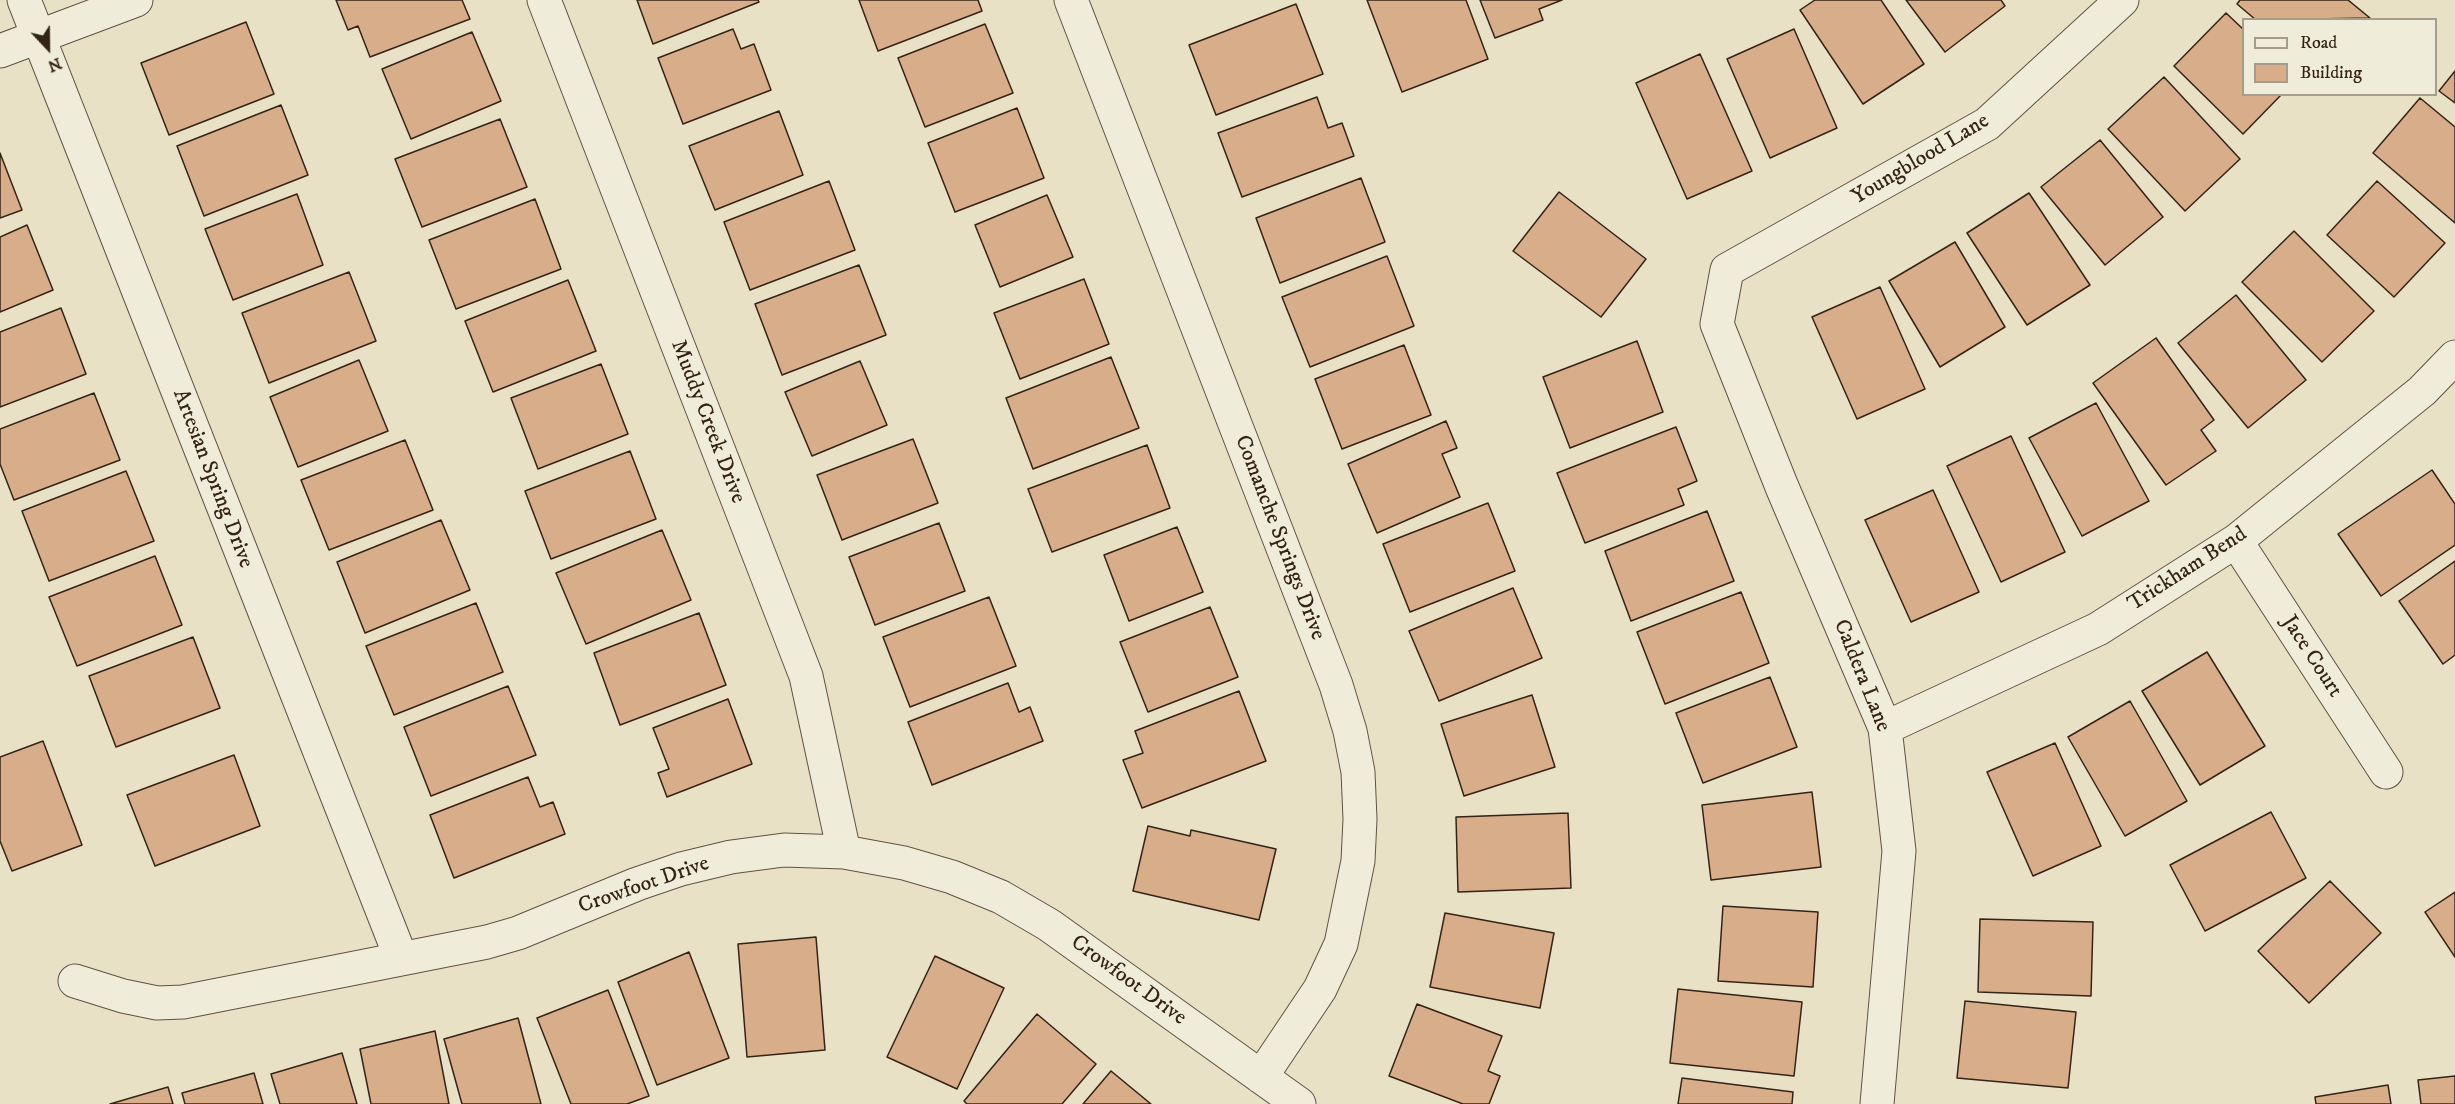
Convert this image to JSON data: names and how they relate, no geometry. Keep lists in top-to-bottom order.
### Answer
{
  "streets": {
    "street": [
      "Youngblood Lane",
      "Muddy Creek Drive",
      "Artesian Spring Drive",
      "Comanche Springs Drive",
      "Trickham Bend",
      "Jace Court",
      "Caldera Lane",
      "Crowfoot Drive"
    ]
  },
  "crossings": [
    ["Youngblood Lane", "Caldera Lane"],
    ["Muddy Creek Drive", "Crowfoot Drive"],
    ["Artesian Spring Drive", "Crowfoot Drive"],
    ["Comanche Springs Drive", "Crowfoot Drive"],
    ["Trickham Bend", "Jace Court"],
    ["Trickham Bend", "Caldera Lane"]
  ],
  "legend": ["Road", "Building"],
  "north": "bottom"
}
